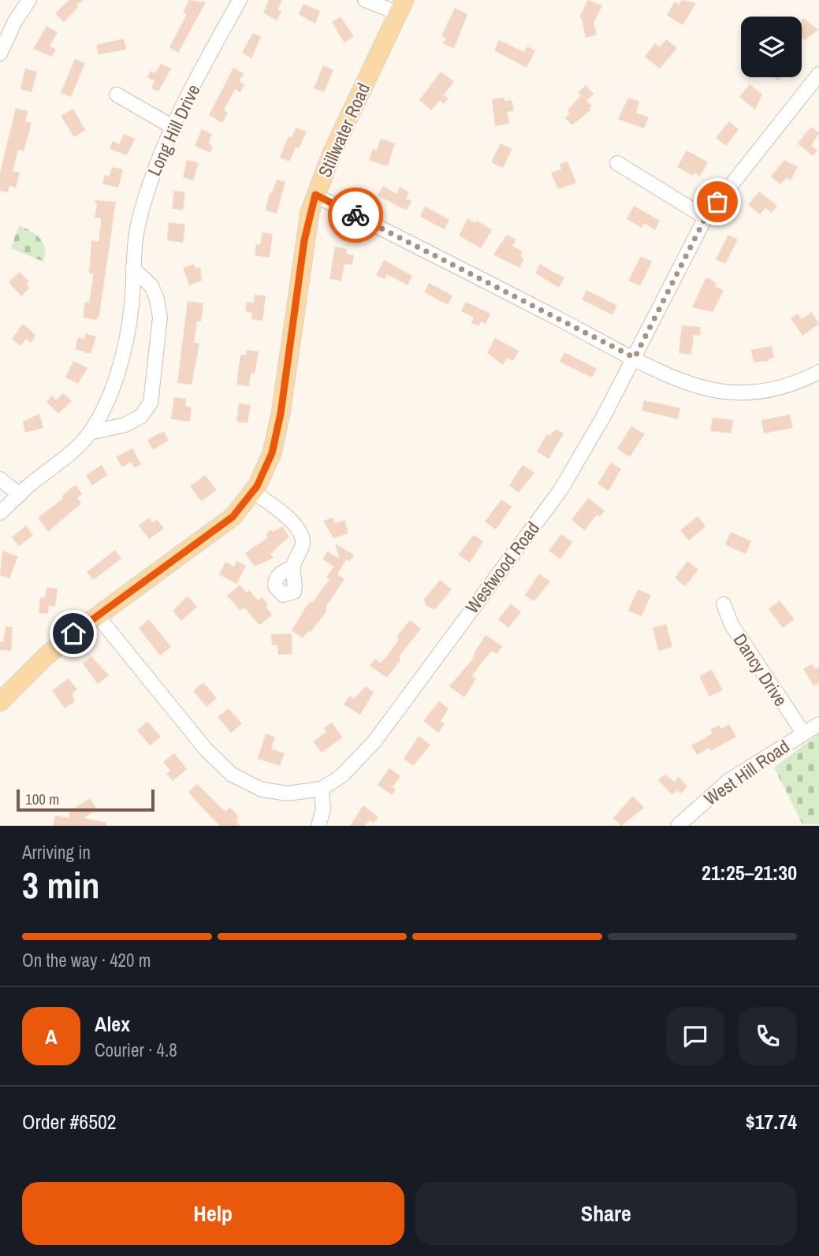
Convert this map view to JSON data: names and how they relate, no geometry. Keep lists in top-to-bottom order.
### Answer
{
  "streets": {
    "main road": ["Stillwater Road"],
    "street": [
      "Long Hill Drive",
      "Westwood Road",
      "Dancy Drive",
      "West Hill Road"
    ]
  },
  "crossings": [
    ["Stillwater Road", "Westwood Road"],
    ["Dancy Drive", "West Hill Road"]
  ],
  "scale_bar": "100 m",
  "page": {
    "scale": "100 m",
    "heading": ["3 min", "Arriving in", "21:25–21:30"],
    "panel": [
      "Alex",
      "Courier · 4.8",
      "Order #6502",
      "$17.74"
    ],
    "bar": "On the way · 420 m",
    "round": "A",
    "buttons": ["Help", "Share"]
  }
}
